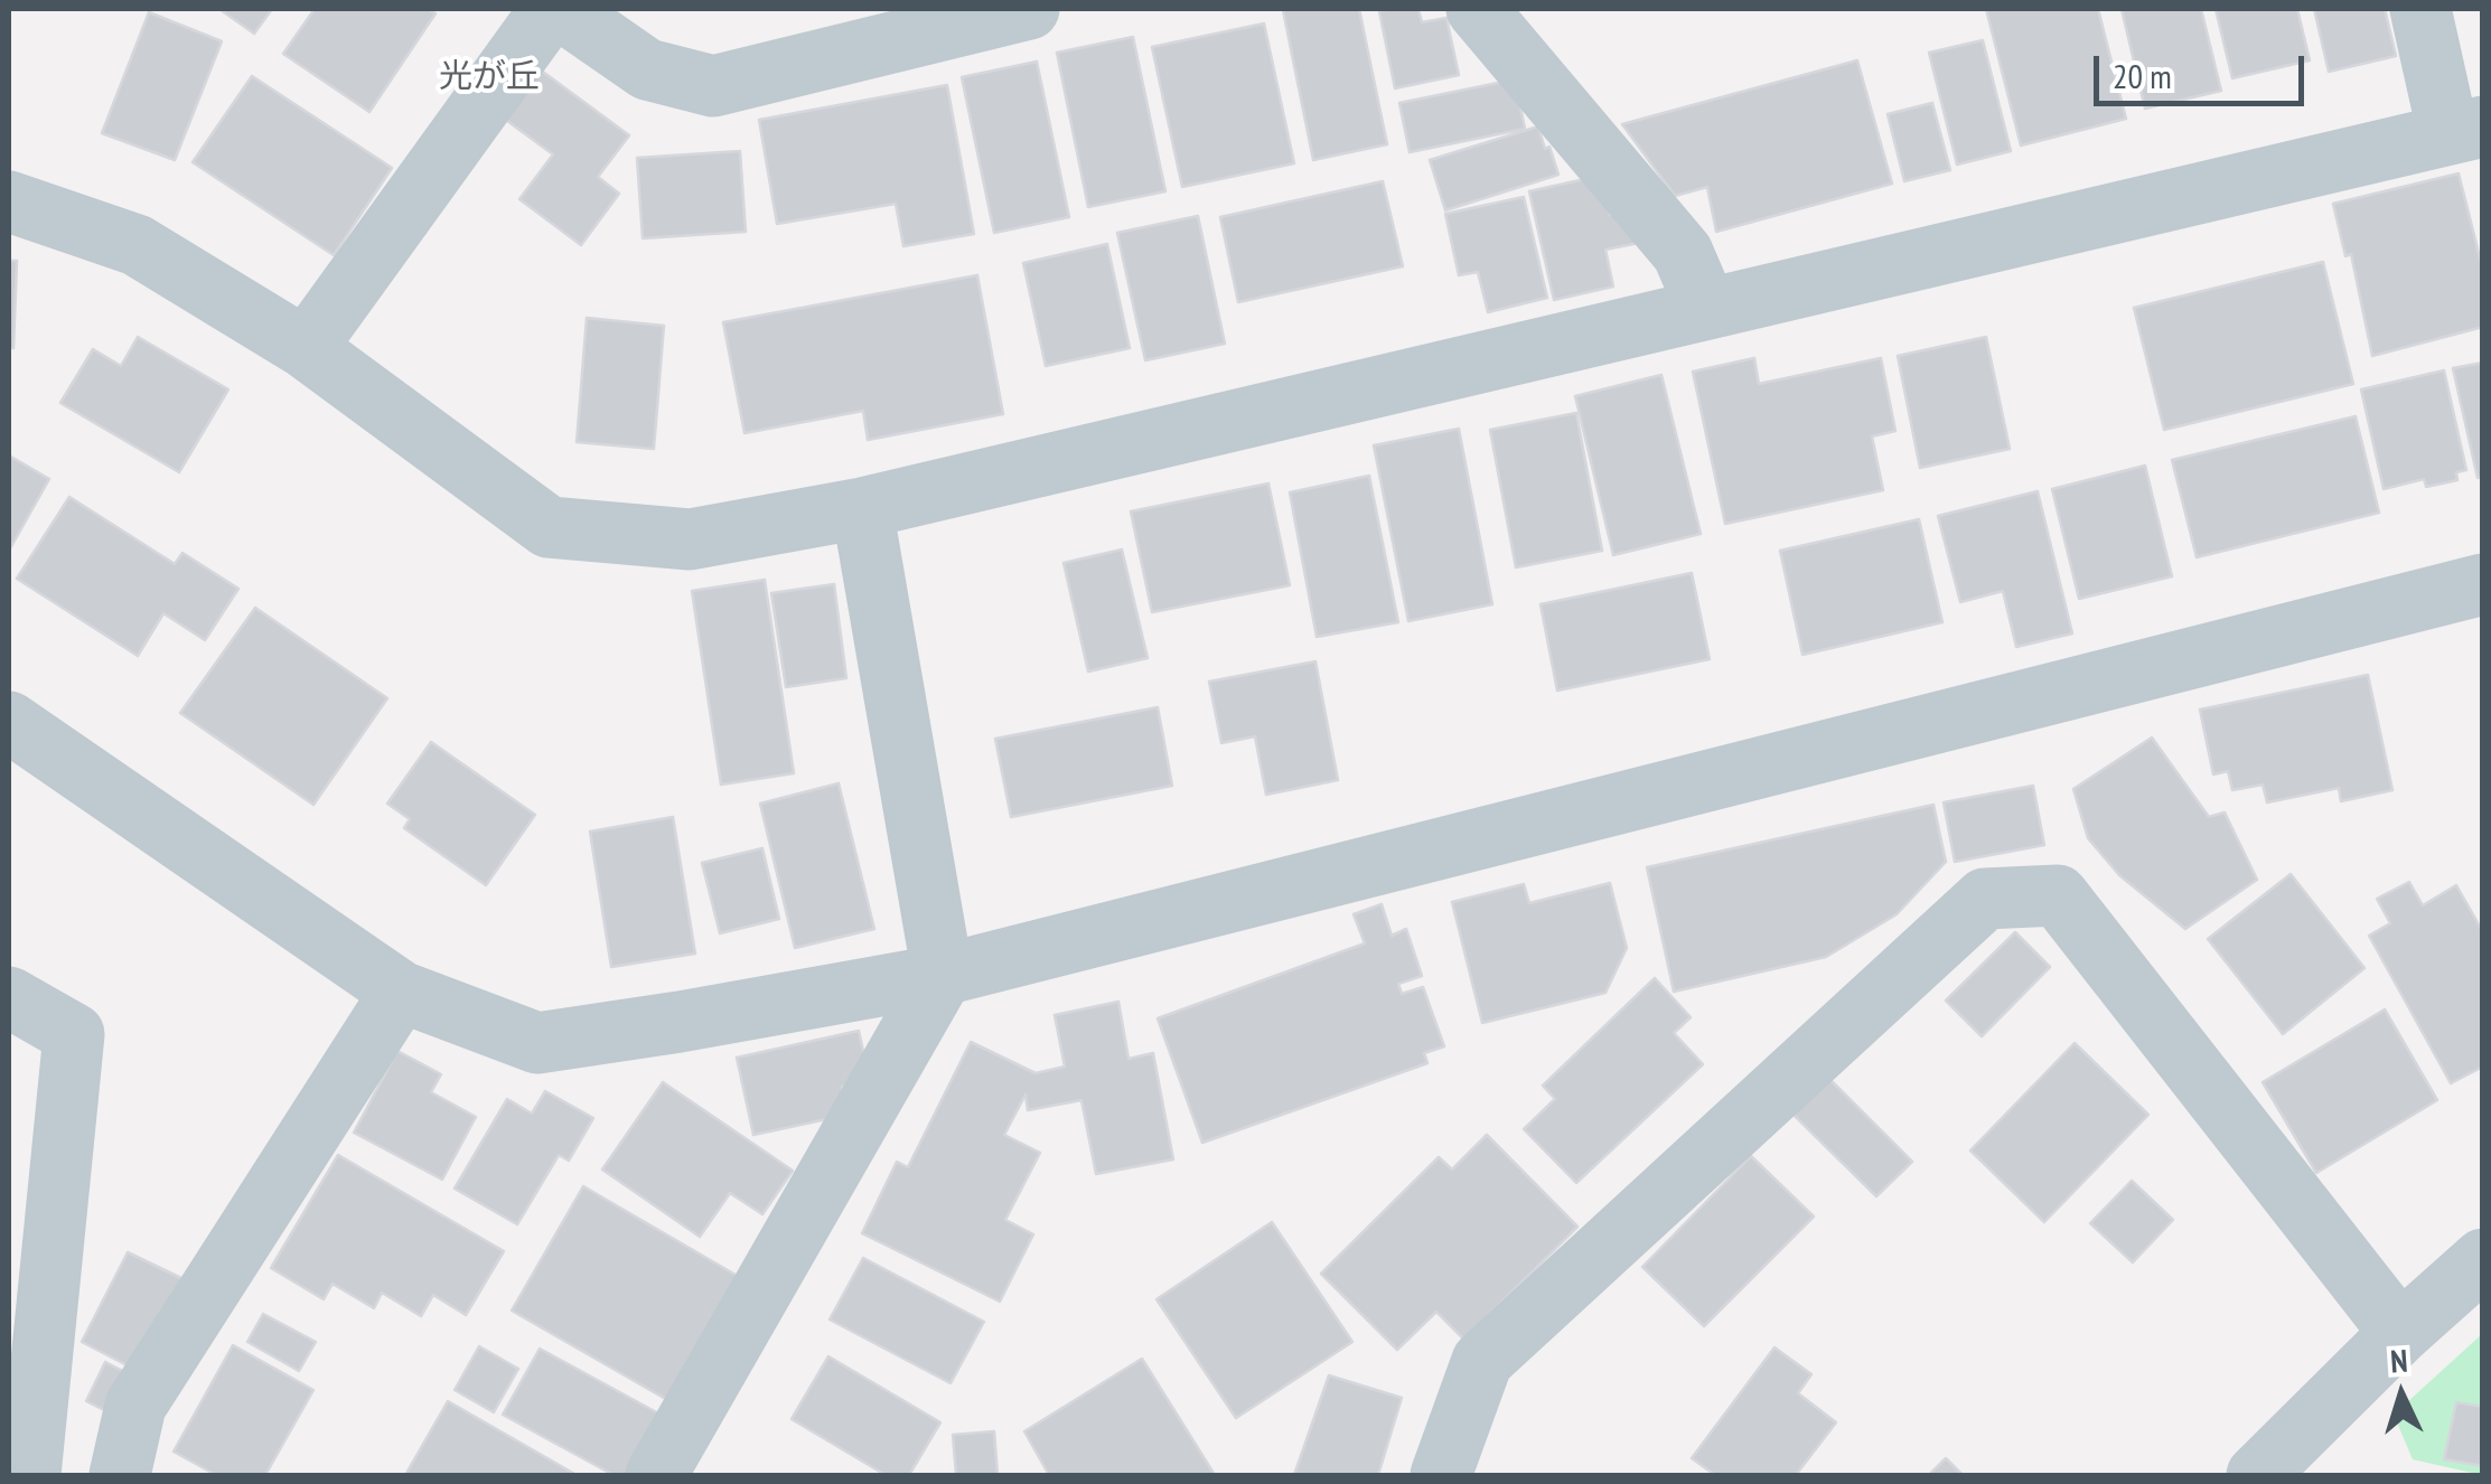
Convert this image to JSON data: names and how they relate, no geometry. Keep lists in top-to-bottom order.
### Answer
{
  "districts": ["光が丘"],
  "scale_bar": "20 m",
  "north": "top"
}
